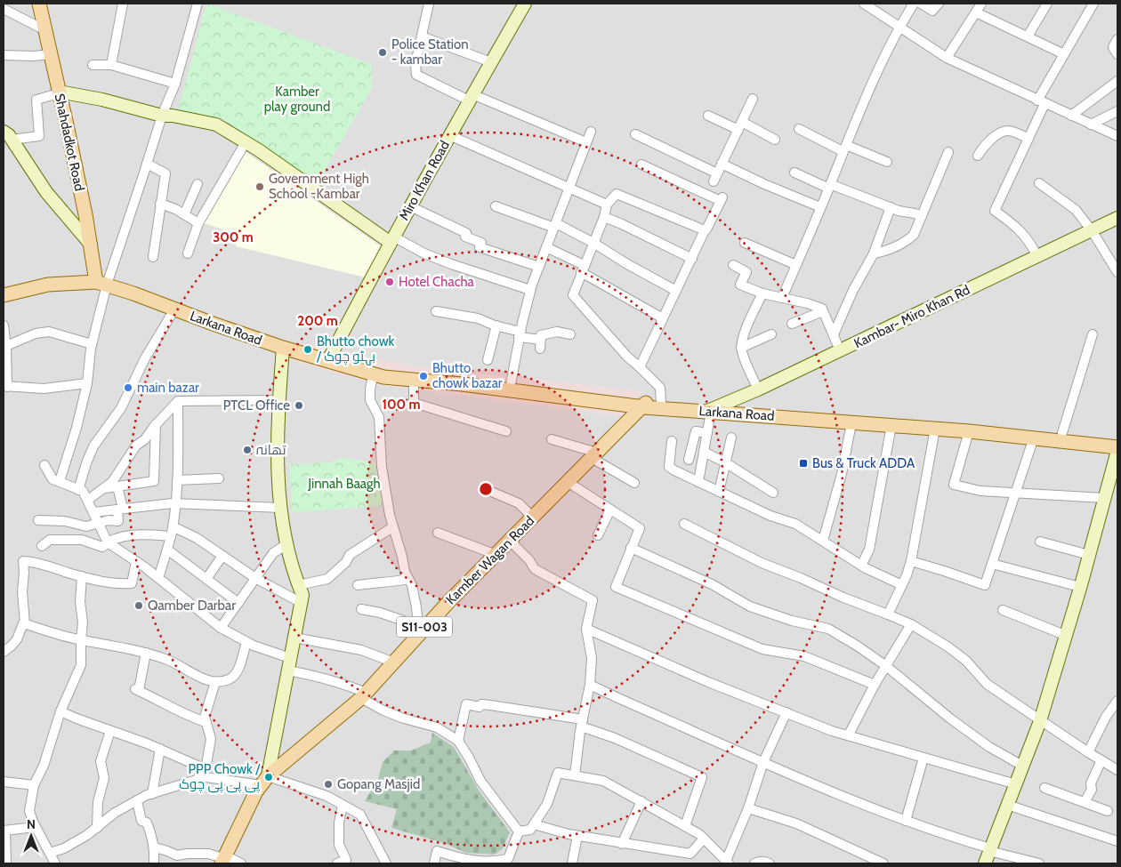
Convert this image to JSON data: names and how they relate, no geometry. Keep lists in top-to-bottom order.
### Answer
{
  "streets": {
    "main road": [
      "Shahdadkot Road",
      "Larkana Road",
      "Kamber Wagan Road",
      "S11-003"
    ],
    "street": ["Miro Khan Road", "Kambar- Miro Khan Rd"]
  },
  "crossings": [
    ["Shahdadkot Road", "Larkana Road"],
    ["Miro Khan Road", "Larkana Road"],
    ["Kambar- Miro Khan Rd", "Larkana Road"],
    ["Larkana Road", "Kamber Wagan Road"]
  ],
  "parks": ["Kamber play ground", "Jinnah Baagh"],
  "places": {
    "other": [
      "Police Station - kambar",
      "Government High School -Kambar",
      "Hotel Chacha",
      "Bhutto chowk / بہٹو چوک",
      "Bhutto chowk bazar",
      "main bazar",
      "PTCL Office",
      "تھانہ",
      "Qamber Darbar",
      "PPP Chowk / پی پی پی چوک",
      "Gopang Masjid"
    ],
    "transit": ["Bus & Truck ADDA"]
  },
  "north": "top",
  "rings": ["300 m", "200 m", "100 m"]
}
